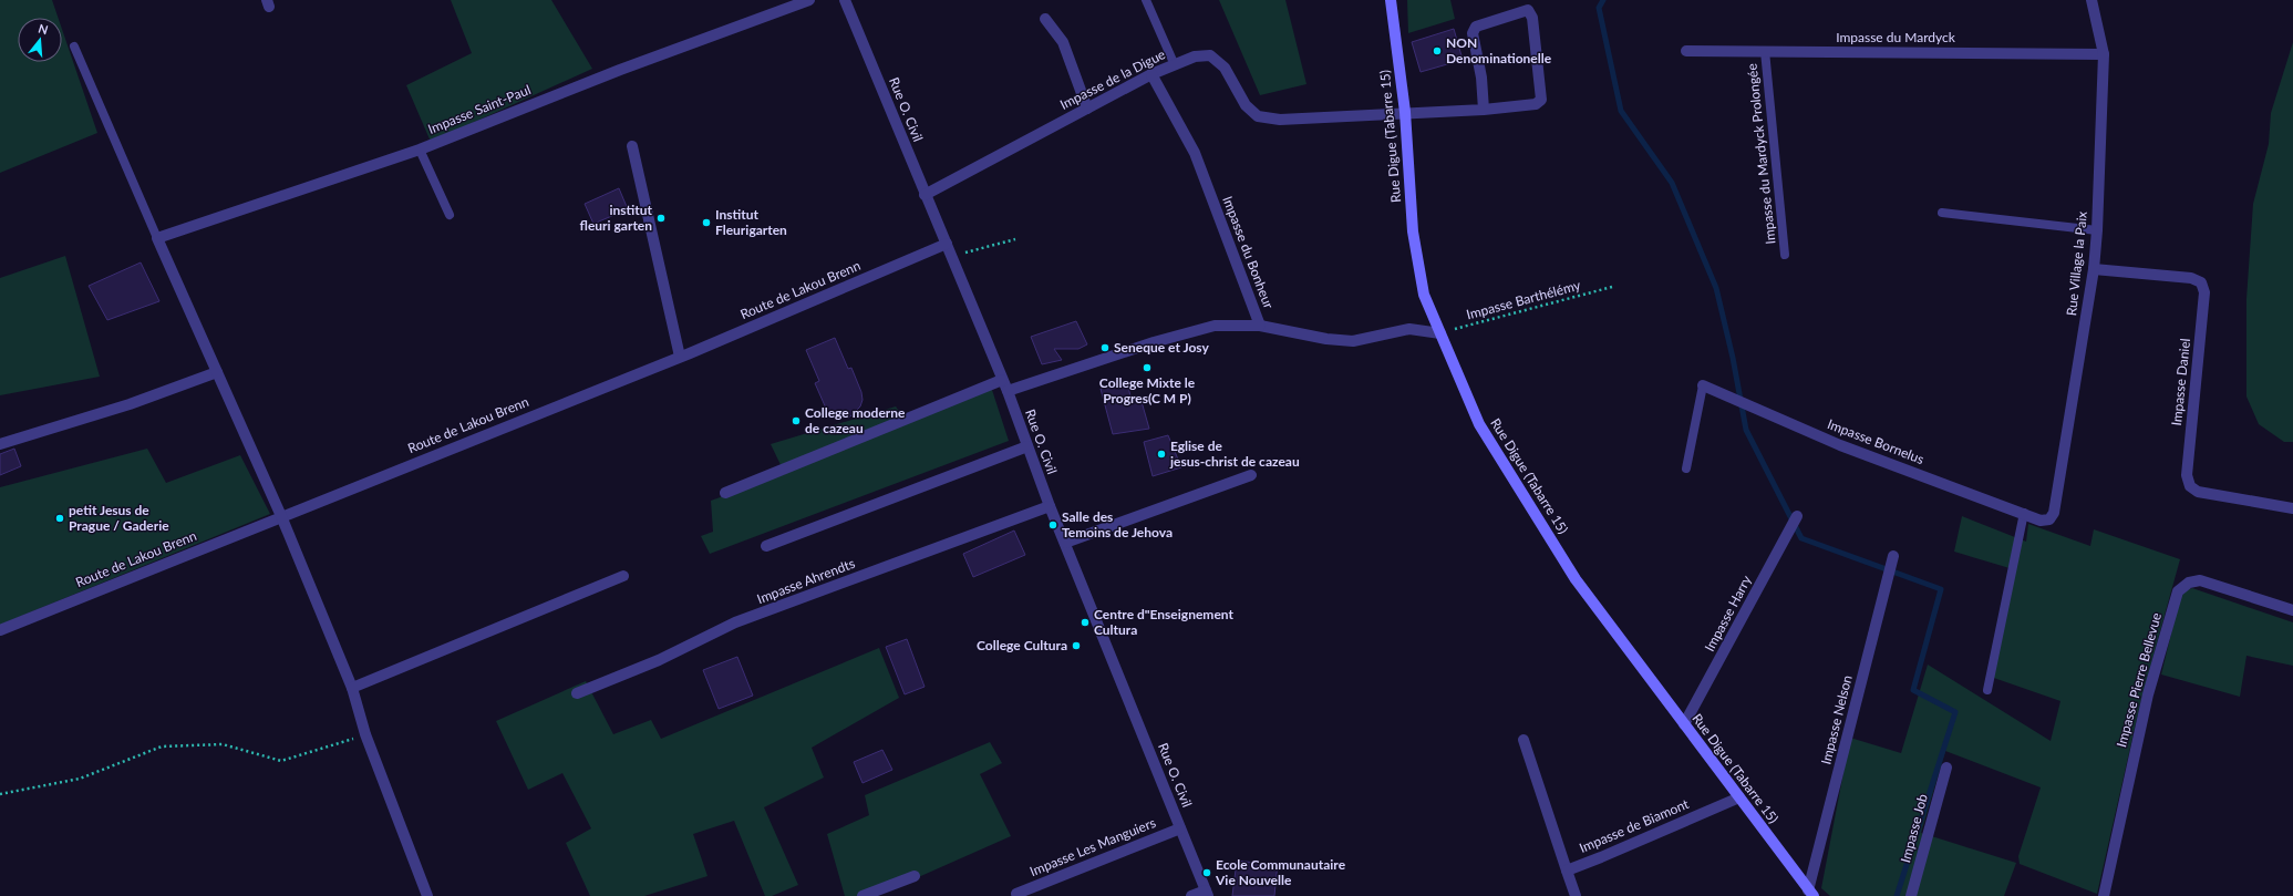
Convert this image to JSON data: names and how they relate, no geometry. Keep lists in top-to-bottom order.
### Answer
{
  "streets": {
    "street": [
      "Impasse du Mardyck",
      "Impasse de la Digue",
      "Impasse Saint-Paul",
      "Rue O. Civil",
      "Rue Digue (Tabarre 15)",
      "Impasse du Bonheur",
      "Rue Village la Paix",
      "Route de Lakou Brenn",
      "Impasse Daniel",
      "Impasse Bornelus",
      "Impasse Ahrendts",
      "Impasse Harry",
      "Impasse Pierre Bellevue",
      "Impasse Nelson",
      "Impasse de Biamont",
      "Impasse Job",
      "Impasse Les Manguiers"
    ],
    "lane": ["Impasse du Mardyck Prolongée"],
    "path": ["Impasse Barthélémy"]
  },
  "crossings": [
    ["Impasse du Mardyck", "Impasse du Mardyck Prolongée"],
    ["Impasse du Mardyck", "Rue Village la Paix"],
    ["Impasse de la Digue", "Rue O. Civil"],
    ["Impasse de la Digue", "Rue Digue (Tabarre 15)"],
    ["Impasse de la Digue", "Impasse du Bonheur"],
    ["Rue O. Civil", "Impasse du Bonheur"],
    ["Rue O. Civil", "Route de Lakou Brenn"],
    ["Rue O. Civil", "Impasse Ahrendts"],
    ["Rue O. Civil", "Impasse Les Manguiers"],
    ["Rue Digue (Tabarre 15)", "Impasse Barthélémy"],
    ["Rue Digue (Tabarre 15)", "Impasse Harry"],
    ["Rue Digue (Tabarre 15)", "Impasse Nelson"],
    ["Rue Digue (Tabarre 15)", "Impasse de Biamont"],
    ["Rue Village la Paix", "Impasse Daniel"],
    ["Rue Village la Paix", "Impasse Bornelus"]
  ],
  "places": [
    "NON Denominationelle",
    "institut fleuri garten",
    "Institut Fleurigarten",
    "Seneque et Josy",
    "College Mixte le Progres(C M P)",
    "College moderne de cazeau",
    "Eglise de jesus-christ de cazeau",
    "petit Jesus de Prague / Gaderie",
    "Salle des Temoins de Jehova",
    "Centre d\"Enseignement Cultura",
    "College Cultura",
    "Ecole Communautaire Vie Nouvelle"
  ],
  "north": "top"
}
